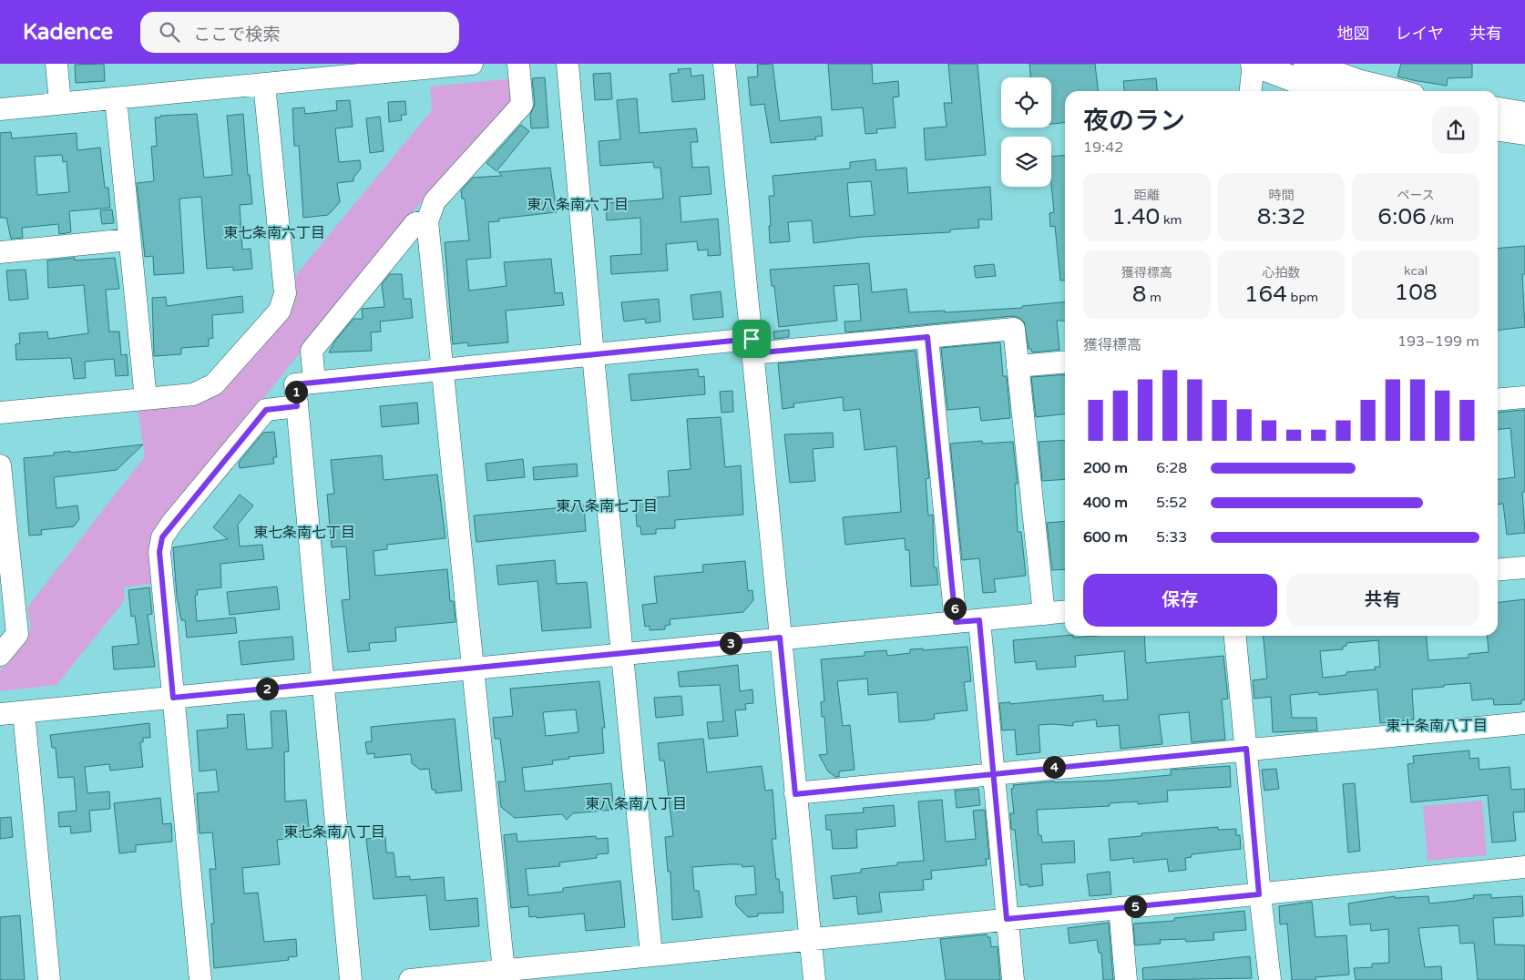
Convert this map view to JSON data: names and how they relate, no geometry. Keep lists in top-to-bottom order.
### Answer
{
  "districts": [
    "東八条南六丁目",
    "東七条南六丁目",
    "東八条南七丁目",
    "東七条南七丁目",
    "東十条南八丁目",
    "東八条南八丁目",
    "東七条南八丁目"
  ],
  "page": {
    "header": "Kadence",
    "search": "ここで検索",
    "nav": ["地図", "レイヤ", "共有"],
    "heading": ["夜のラン", "19:42"],
    "stats": [
      ["距離", "1.40 km"],
      ["時間", "8:32"],
      ["ペース", "6:06 /km"],
      ["獲得標高", "8 m"],
      ["心拍数", "164 bpm"],
      ["kcal", "108"]
    ],
    "chart": ["獲得標高", "193–199 m"],
    "pins": [
      "1",
      "6",
      "3",
      "2",
      "4",
      "5"
    ],
    "list": [
      {
        "name": "200 m",
        "note": "6:28"
      },
      {
        "name": "400 m",
        "note": "5:52"
      },
      {
        "name": "600 m",
        "note": "5:33"
      }
    ],
    "buttons": ["保存", "共有"]
  }
}
